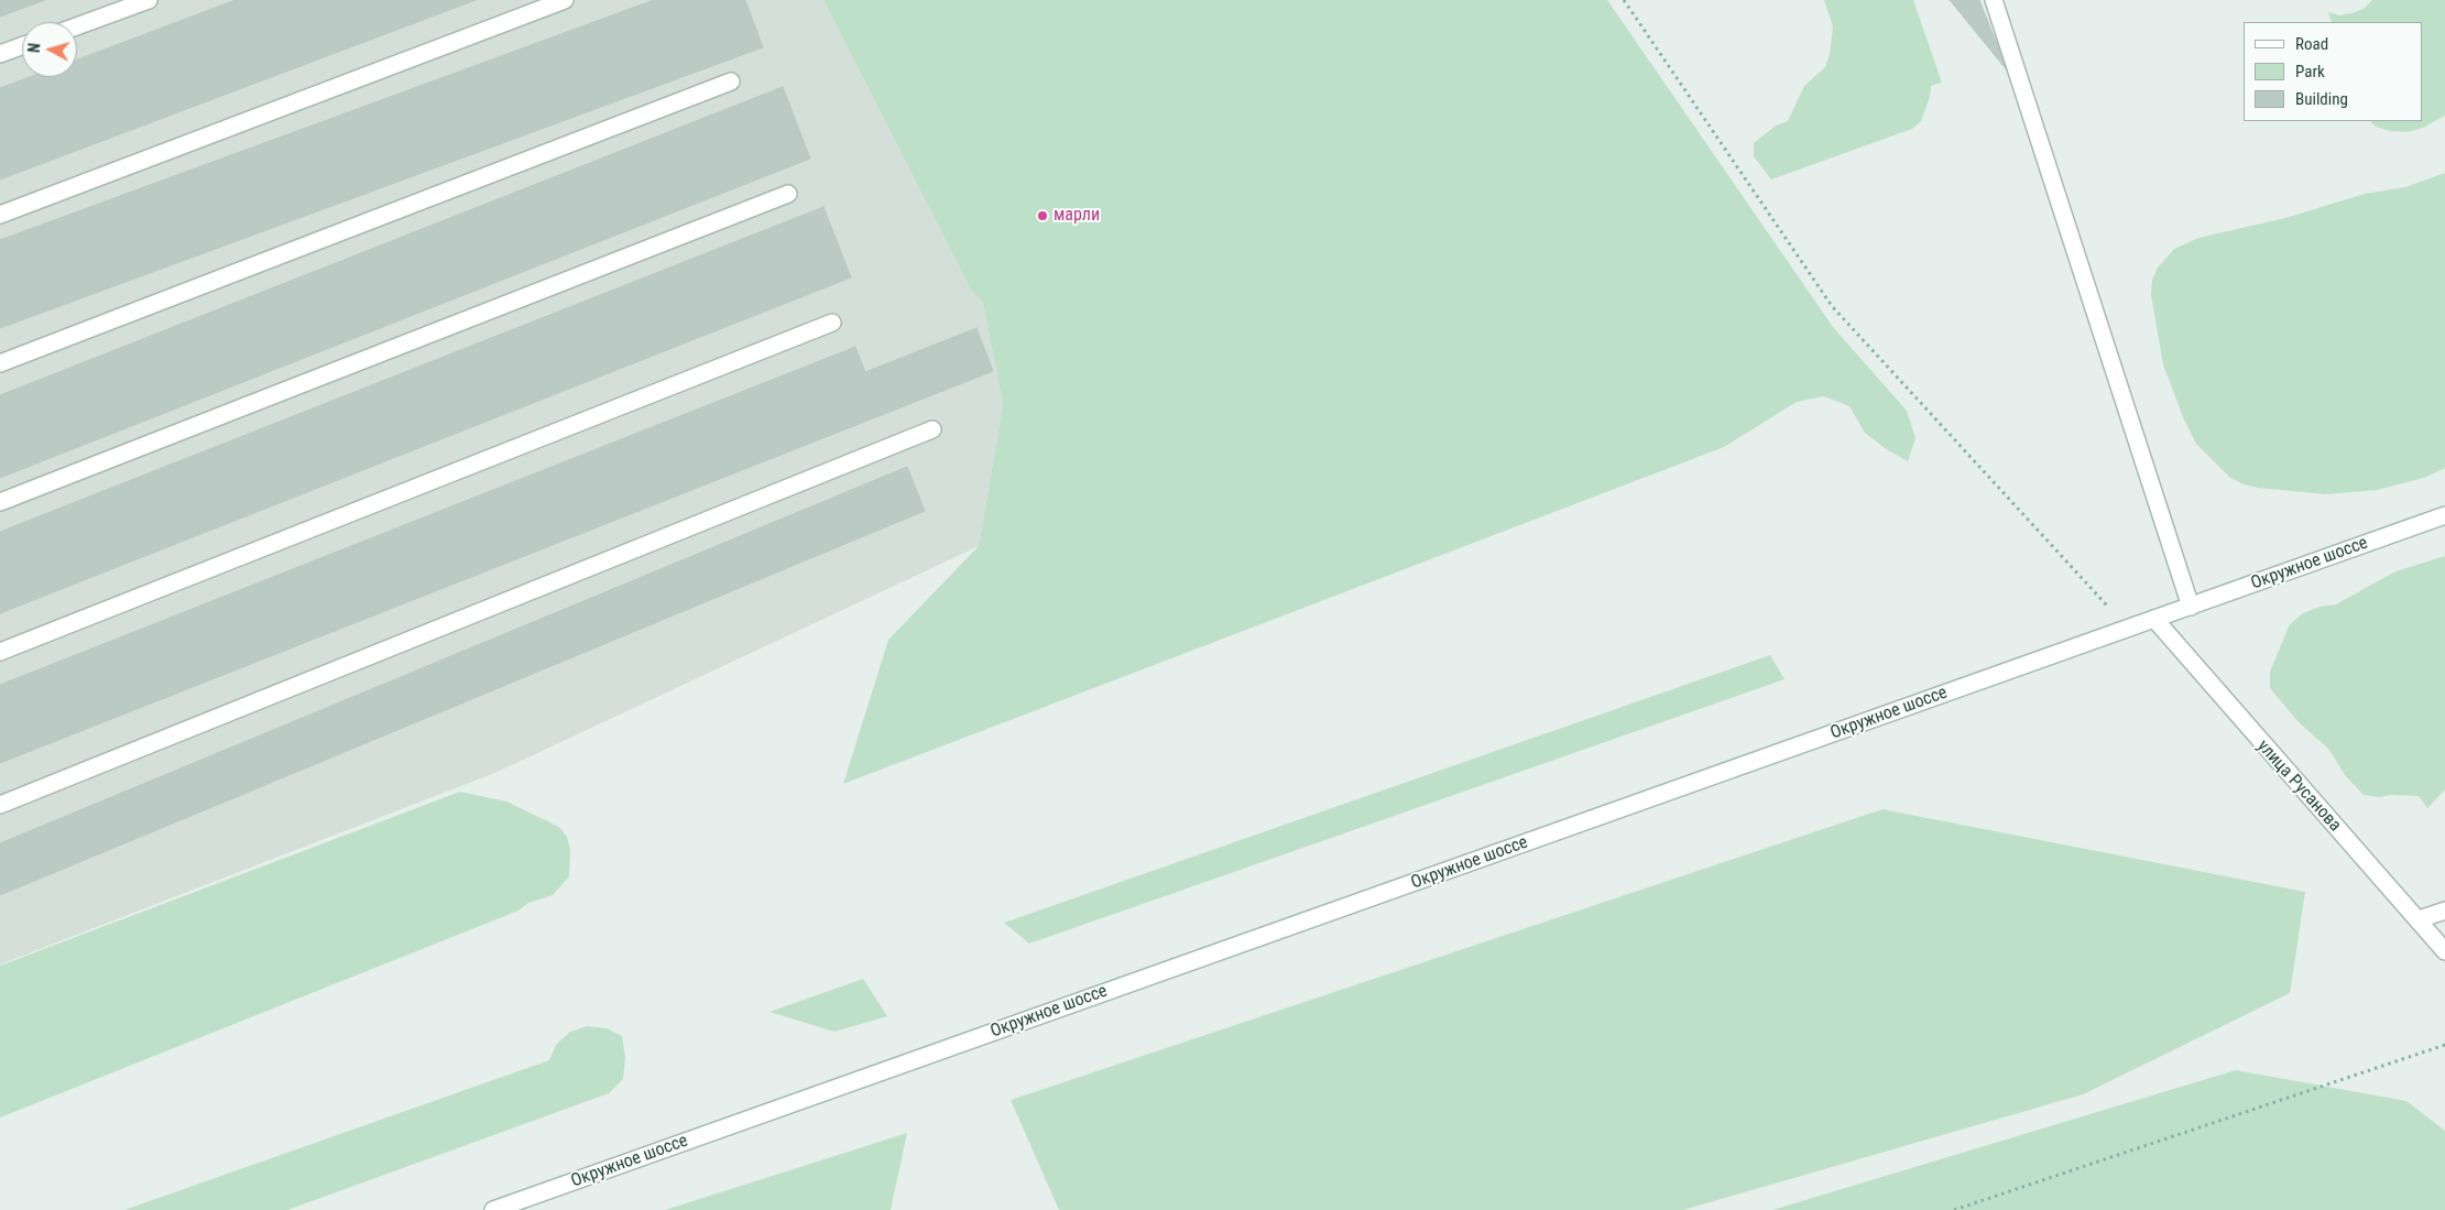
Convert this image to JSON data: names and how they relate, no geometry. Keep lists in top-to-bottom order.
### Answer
{
  "streets": {
    "main road": ["Окружное шоссе", "улица Русанова"]
  },
  "crossings": [
    ["Окружное шоссе", "улица Русанова"]
  ],
  "places": ["марли"],
  "legend": ["Road", "Park", "Building"],
  "north": "left"
}
